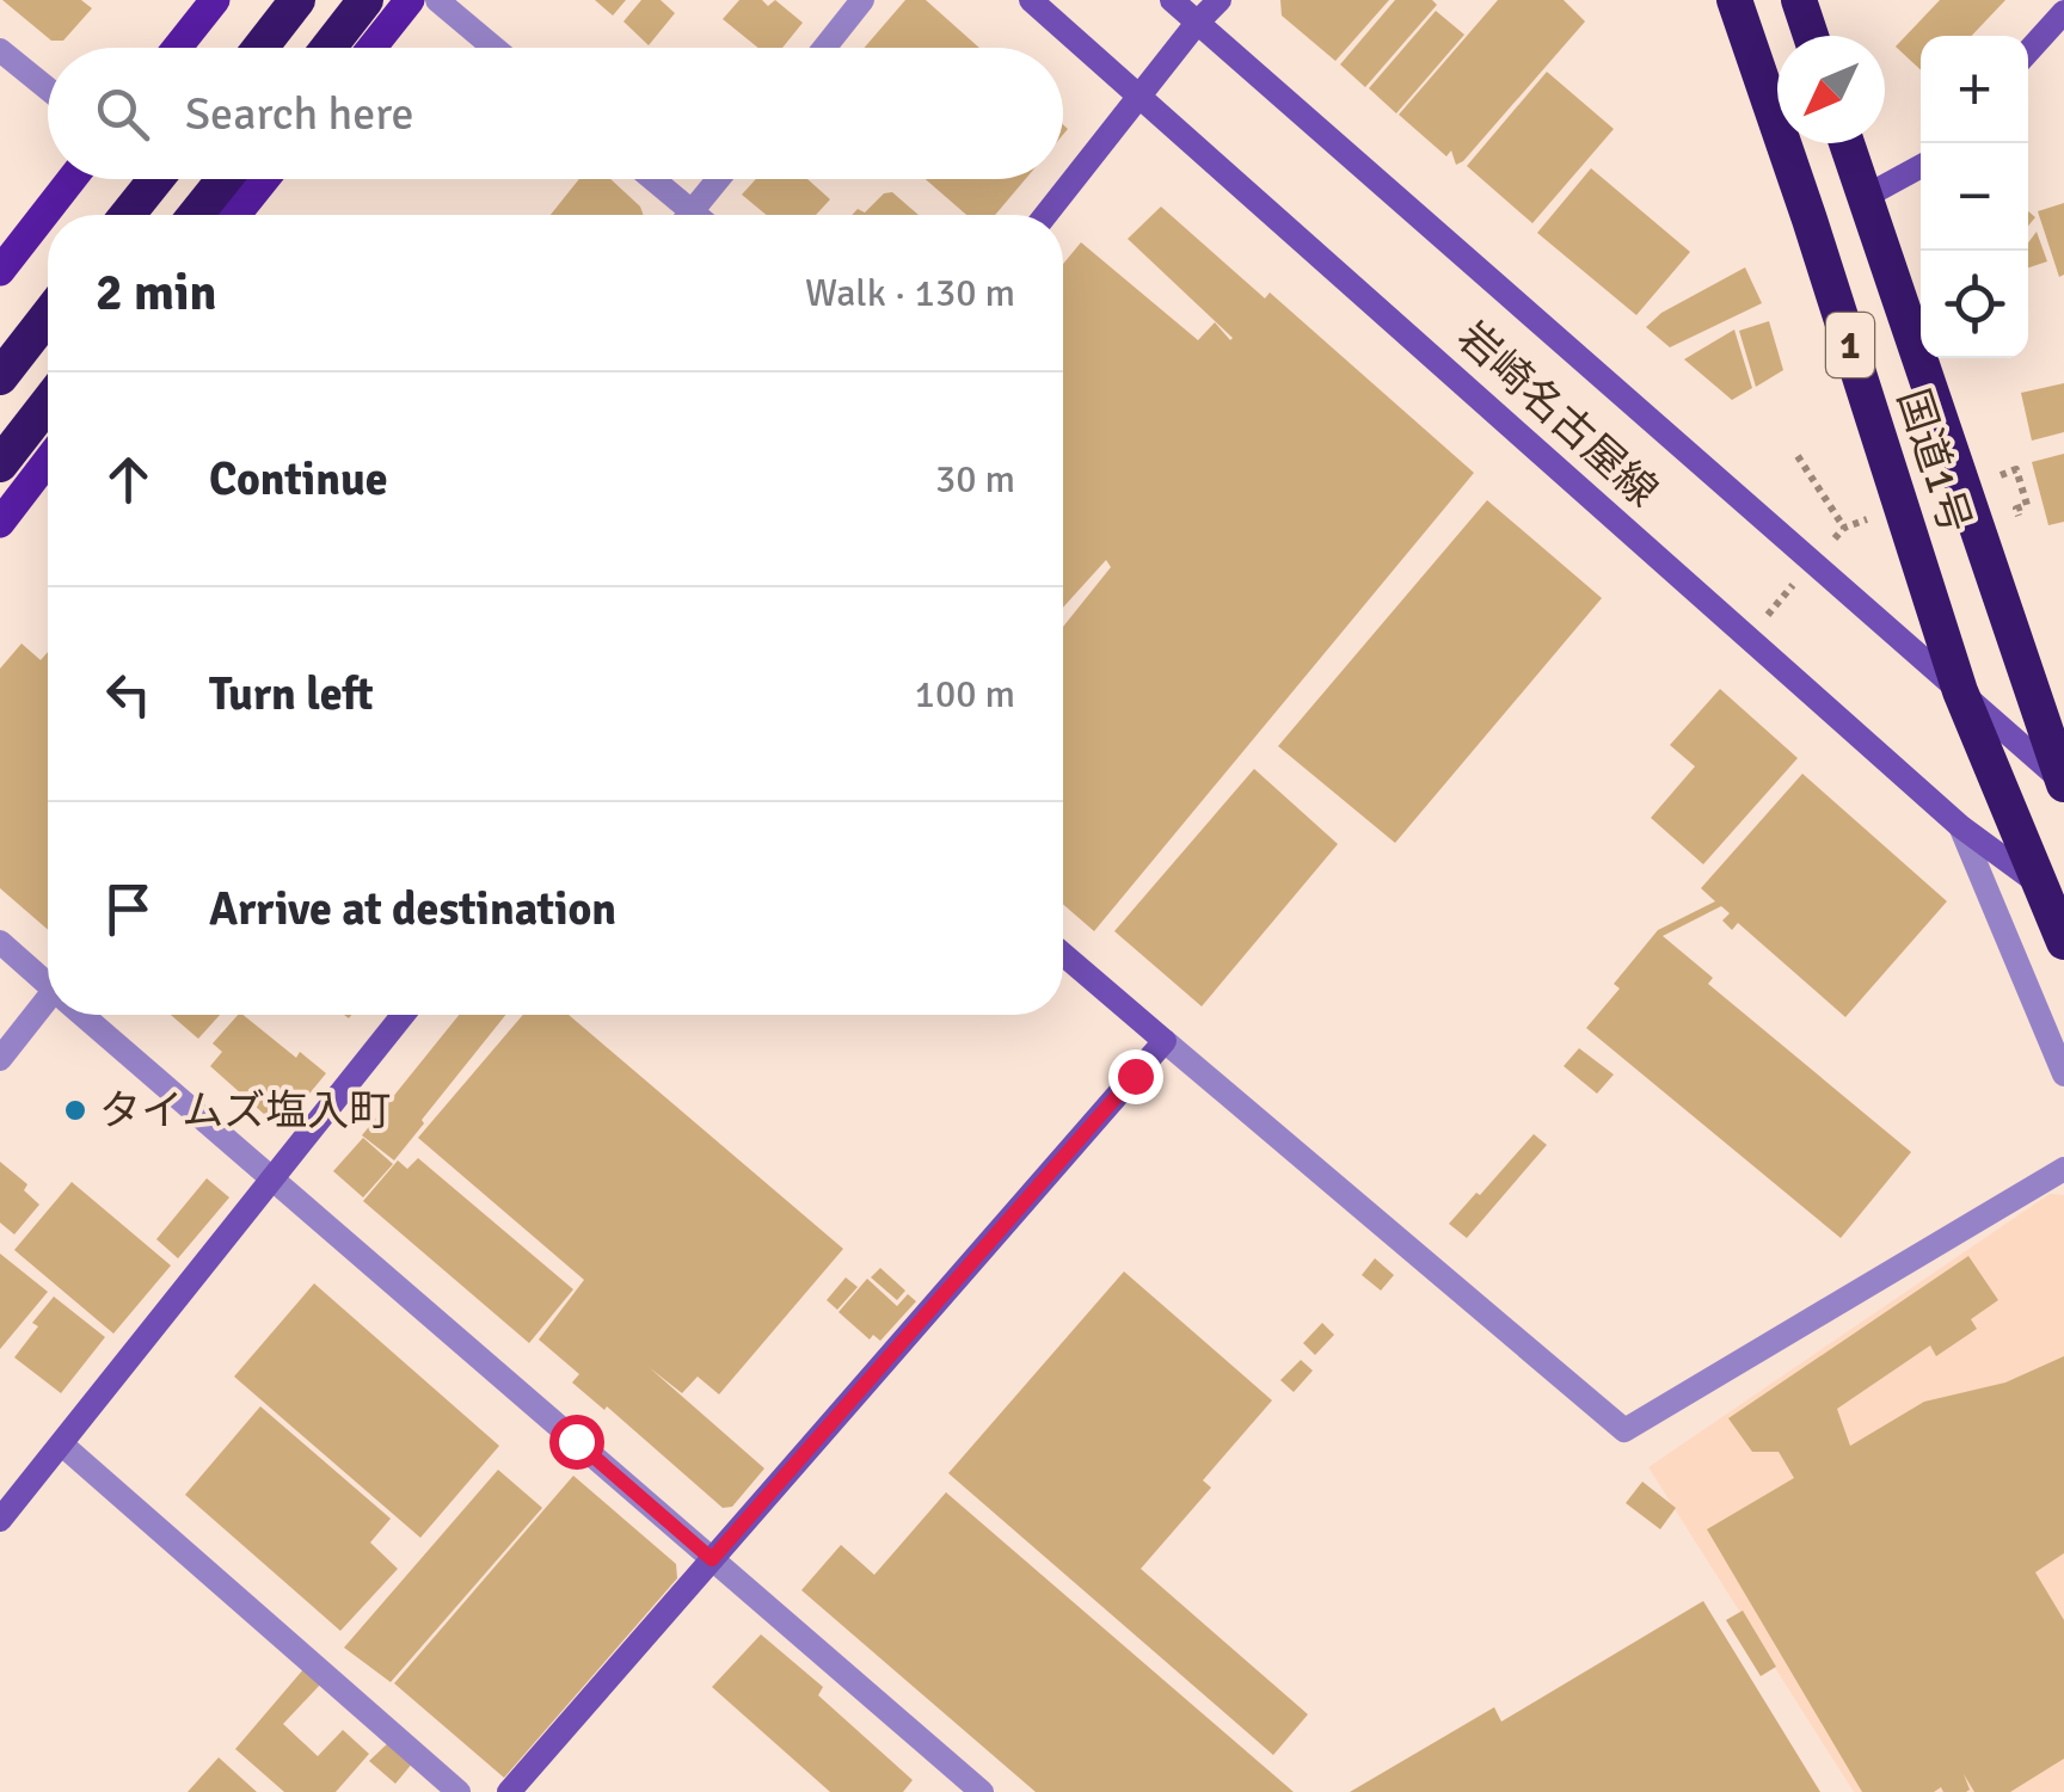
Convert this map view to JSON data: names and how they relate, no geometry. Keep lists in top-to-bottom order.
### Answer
{
  "streets": {
    "highway": ["1", "国道1号"],
    "main road": ["岩崎名古屋線"]
  },
  "crossings": [
    ["岩崎名古屋線", "国道1号"]
  ],
  "places": ["タイムズ塩入町"],
  "north": "bottom left",
  "page": {
    "map_buttons": ["+", "−"],
    "search": "Search here",
    "heading": ["2 min", "Walk · 130 m"],
    "list": [
      ["Continue", "30 m"],
      ["Turn left", "100 m"],
      "Arrive at destination"
    ]
  }
}
